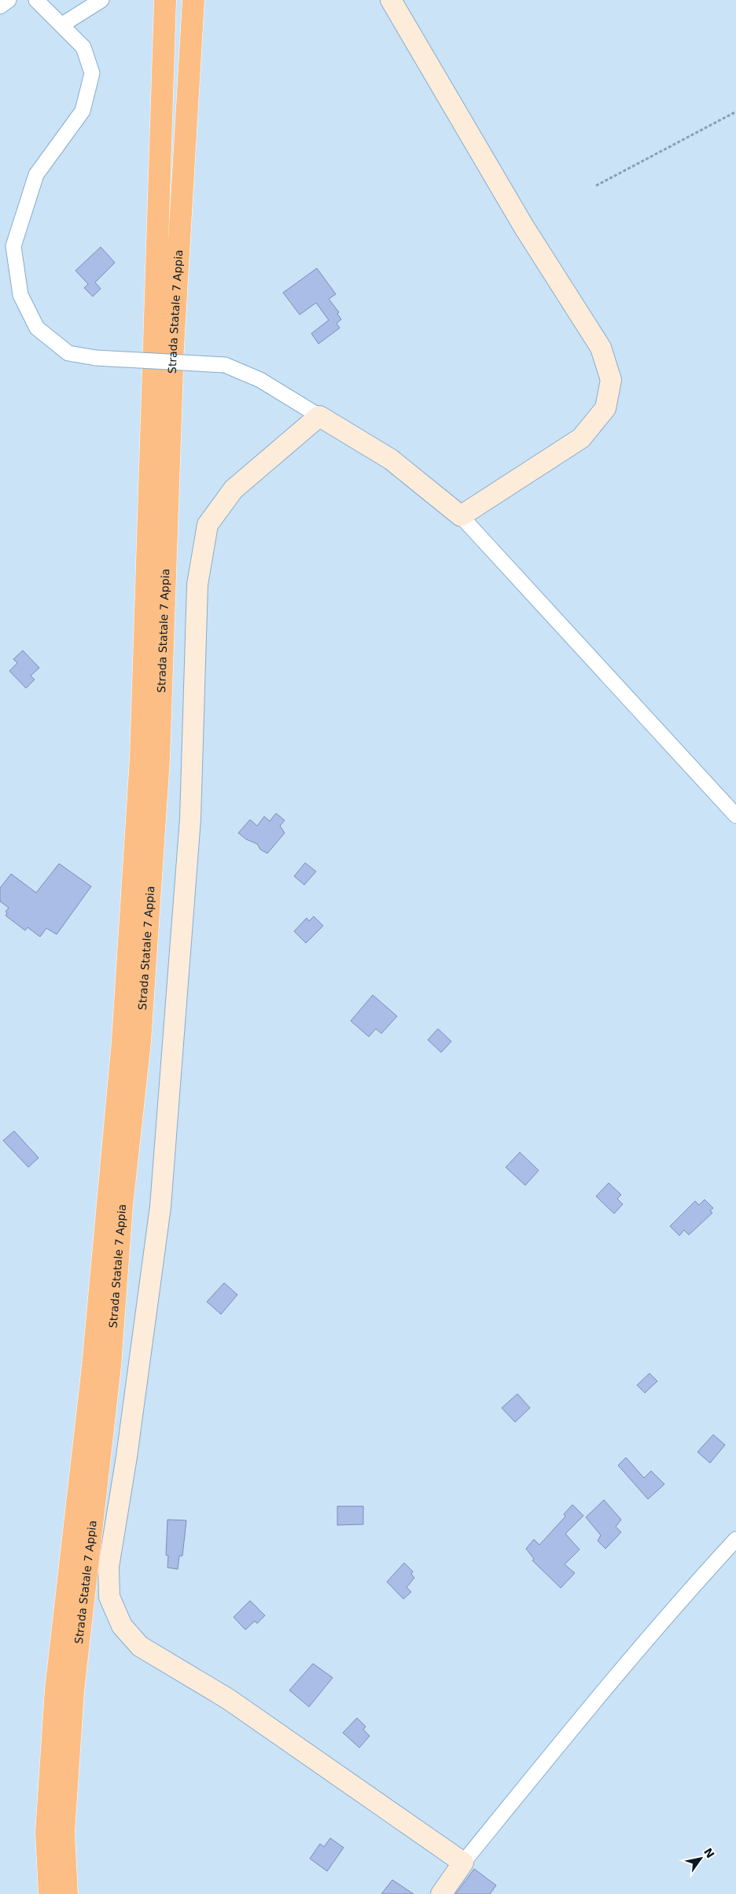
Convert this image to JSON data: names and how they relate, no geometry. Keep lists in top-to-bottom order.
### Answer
{
  "streets": {
    "highway": ["Strada Statale 7 Appia"]
  },
  "north": "top right"
}
